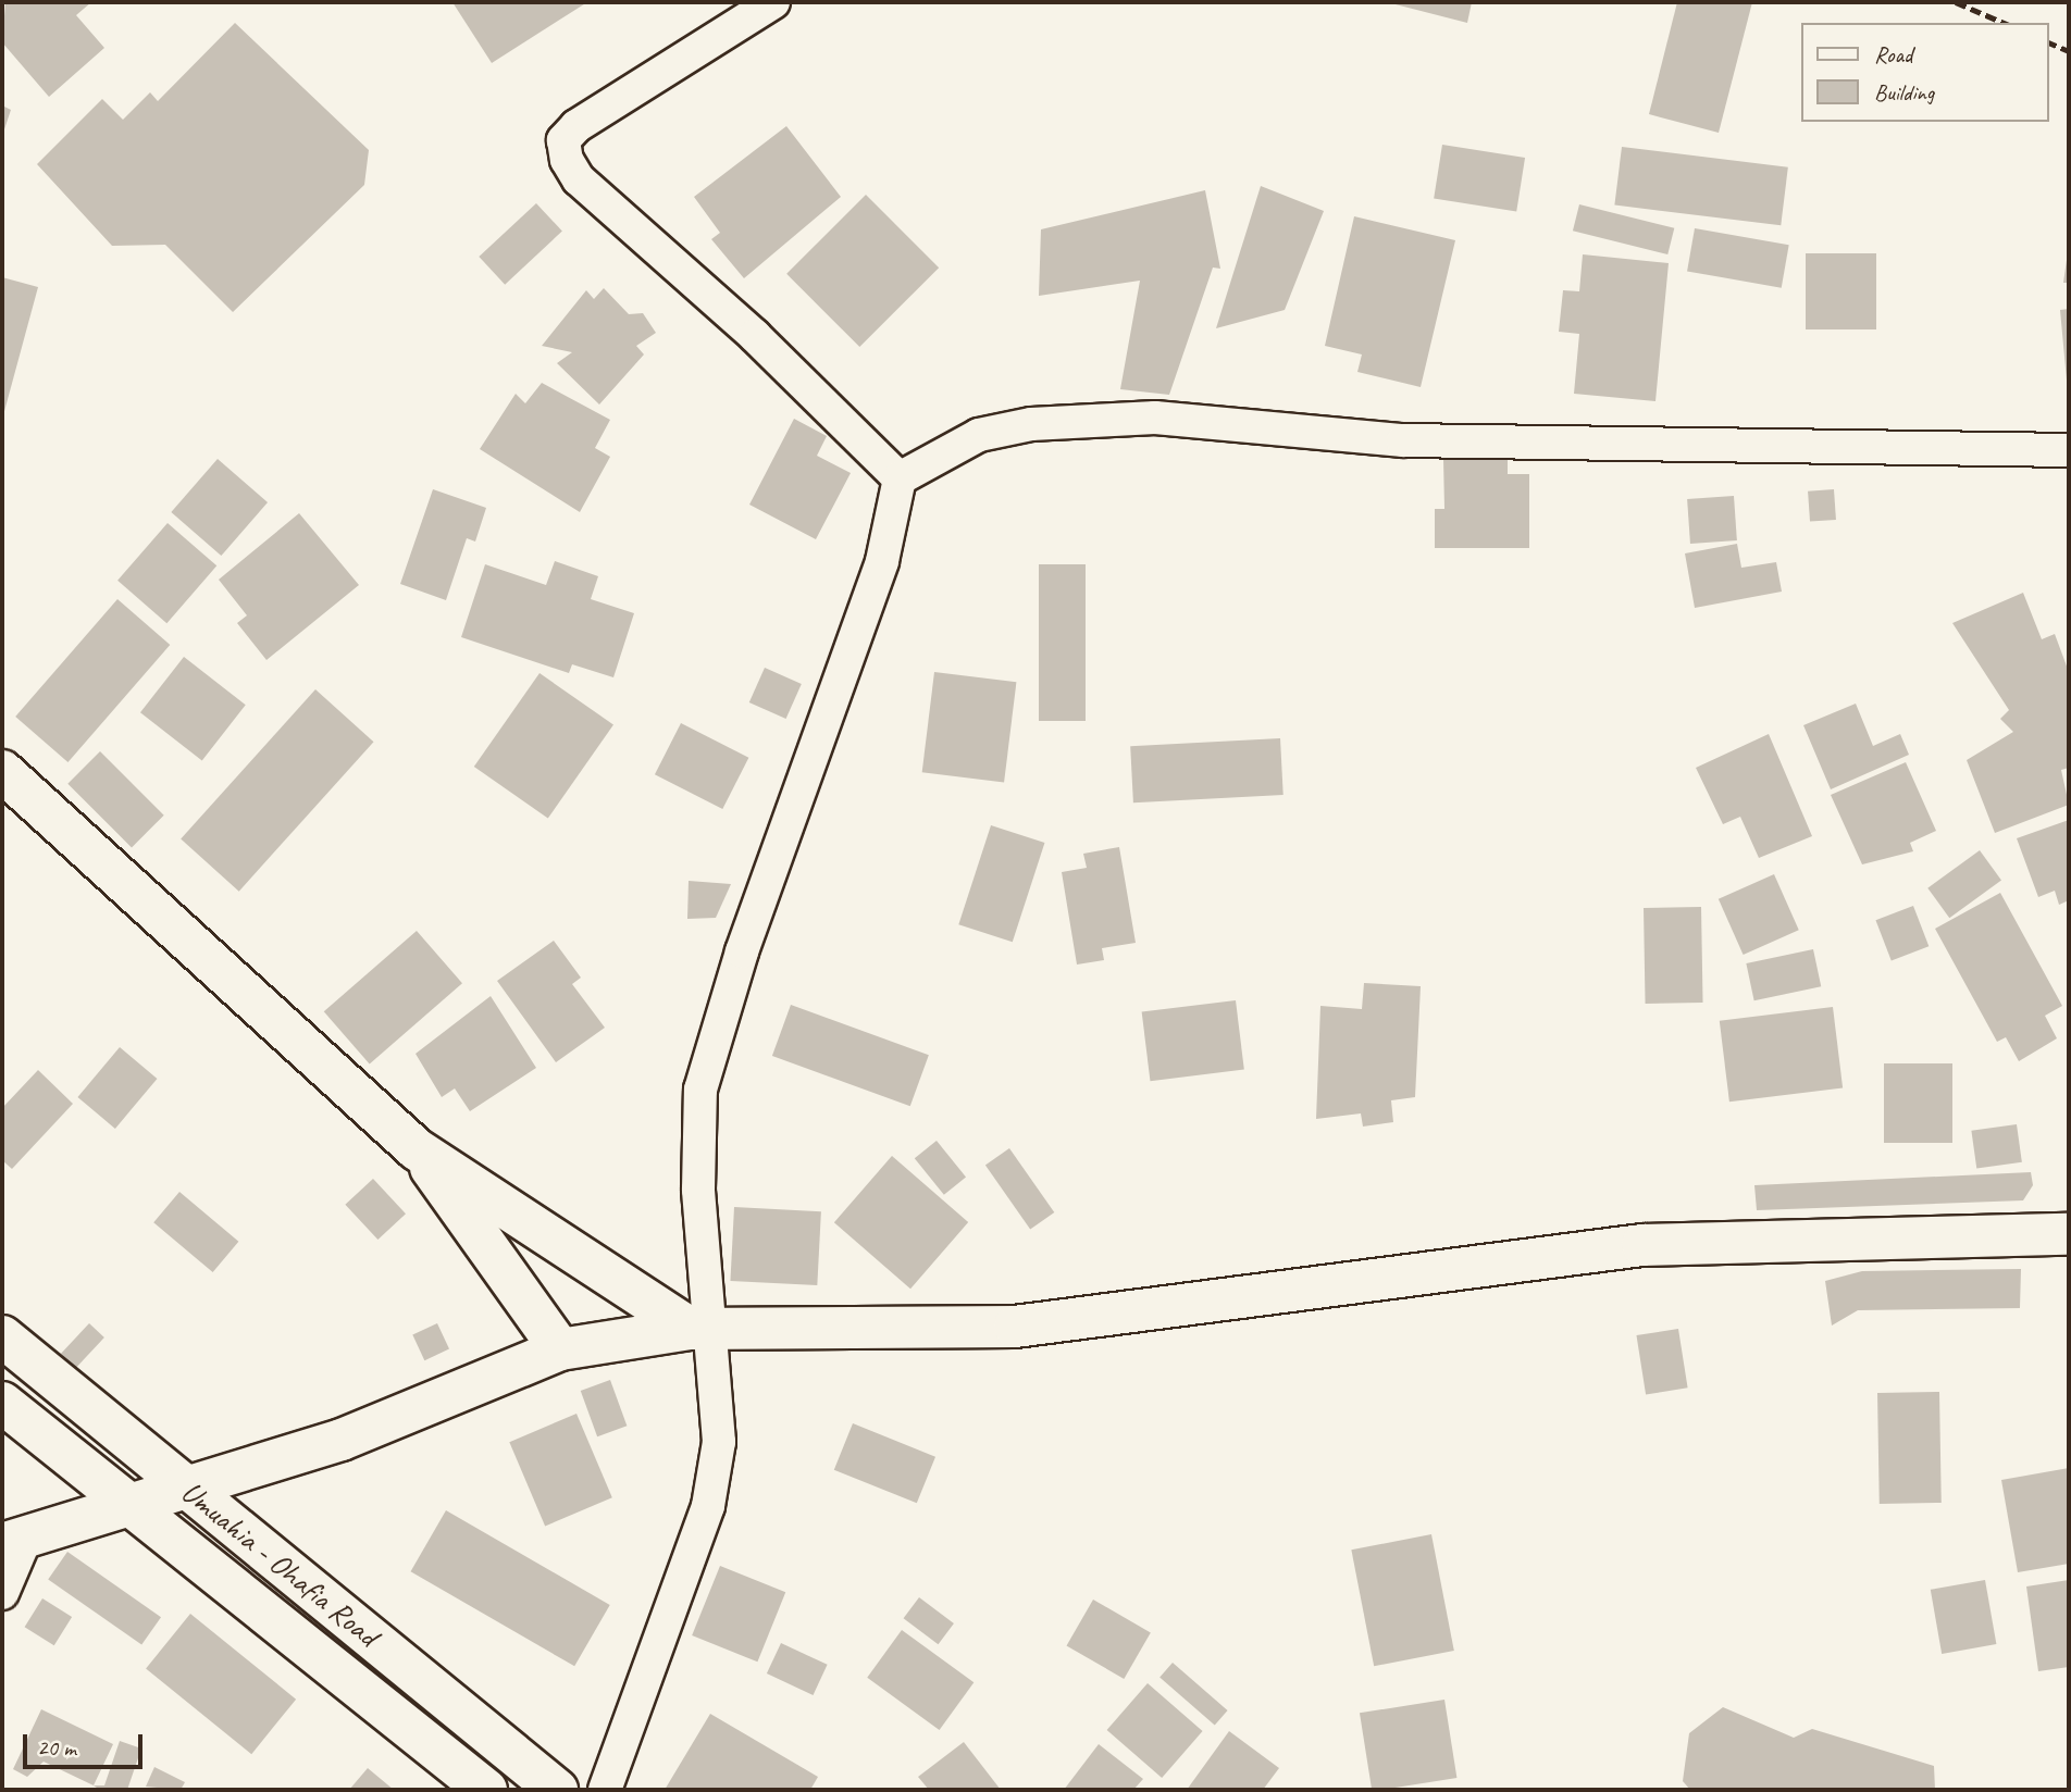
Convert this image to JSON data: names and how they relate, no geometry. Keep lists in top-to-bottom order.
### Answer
{
  "streets": {
    "street": ["Umuahia - Ohafia Road"]
  },
  "legend": ["Road", "Building"],
  "scale_bar": "20 m"
}
